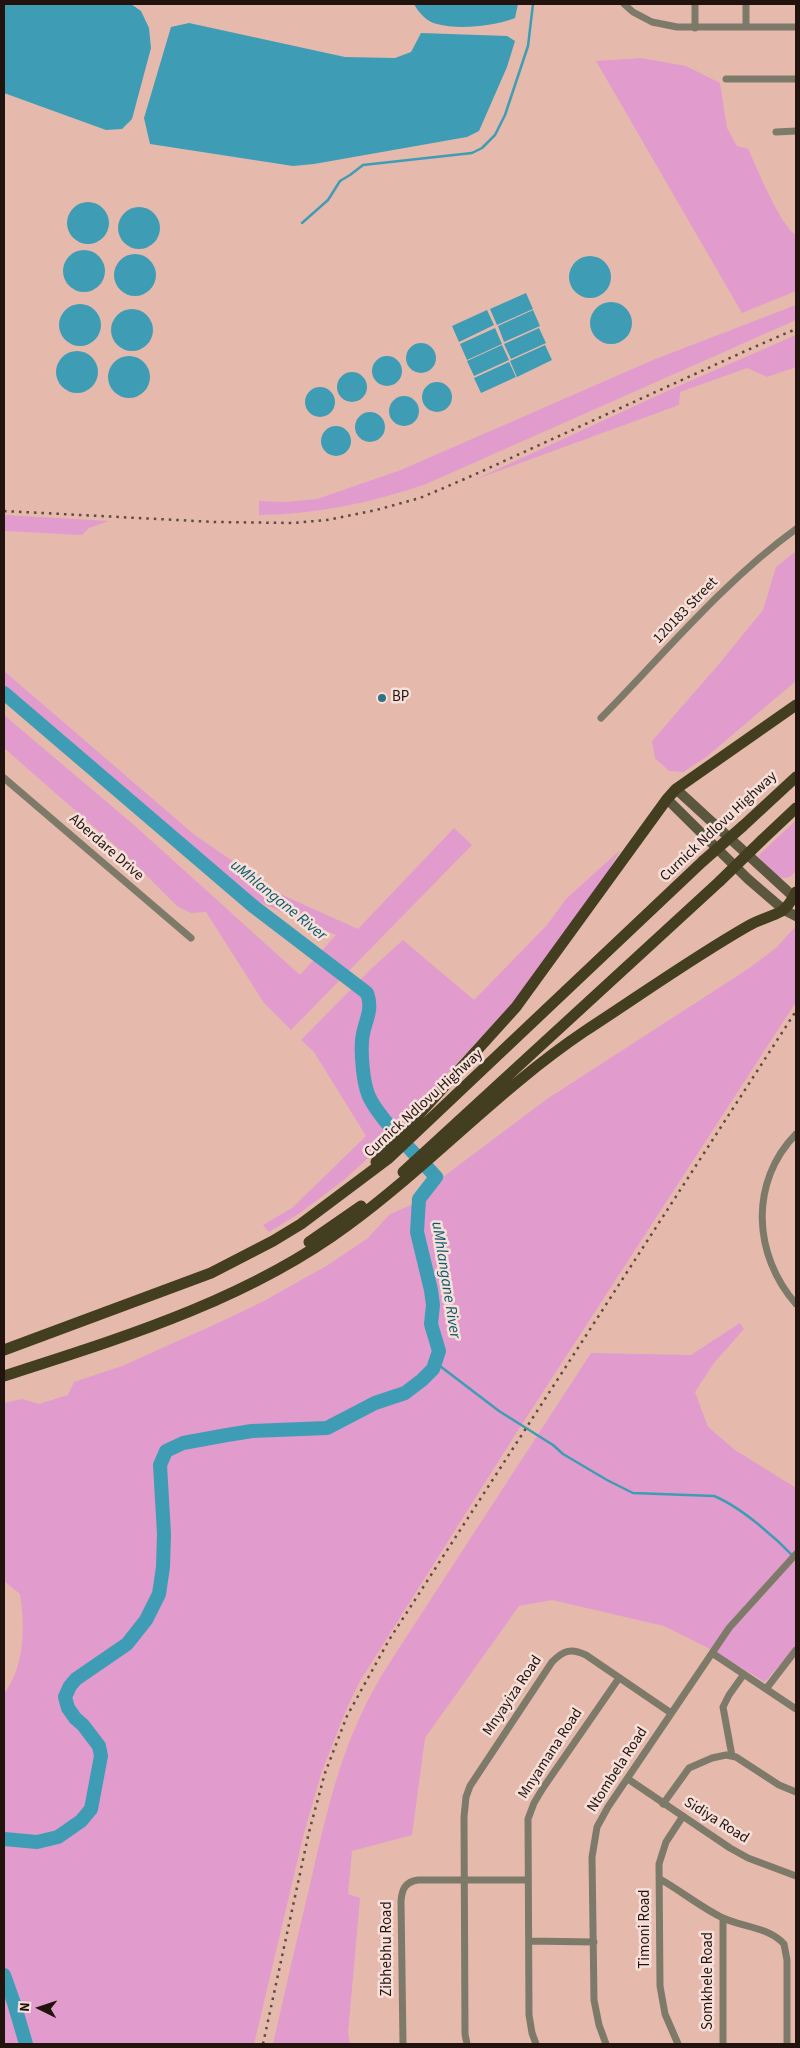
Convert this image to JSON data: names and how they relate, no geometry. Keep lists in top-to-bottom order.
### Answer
{
  "streets": {
    "main road": ["Curnick Ndlovu Highway"],
    "street": [
      "120183 Street",
      "Aberdare Drive",
      "Mnyayiza Road",
      "Mnyamana Road",
      "Ntombela Road",
      "Sidiya Road",
      "Timoni Road",
      "Zibhebhu Road",
      "Somkhele Road"
    ]
  },
  "crossings": [
    ["Mnyayiza Road", "Mnyamana Road"],
    ["Mnyayiza Road", "Ntombela Road"],
    ["Mnyayiza Road", "Zibhebhu Road"],
    ["Ntombela Road", "Sidiya Road"],
    ["Sidiya Road", "Timoni Road"]
  ],
  "water": ["uMhlangane River"],
  "places": ["BP"],
  "north": "left"
}
